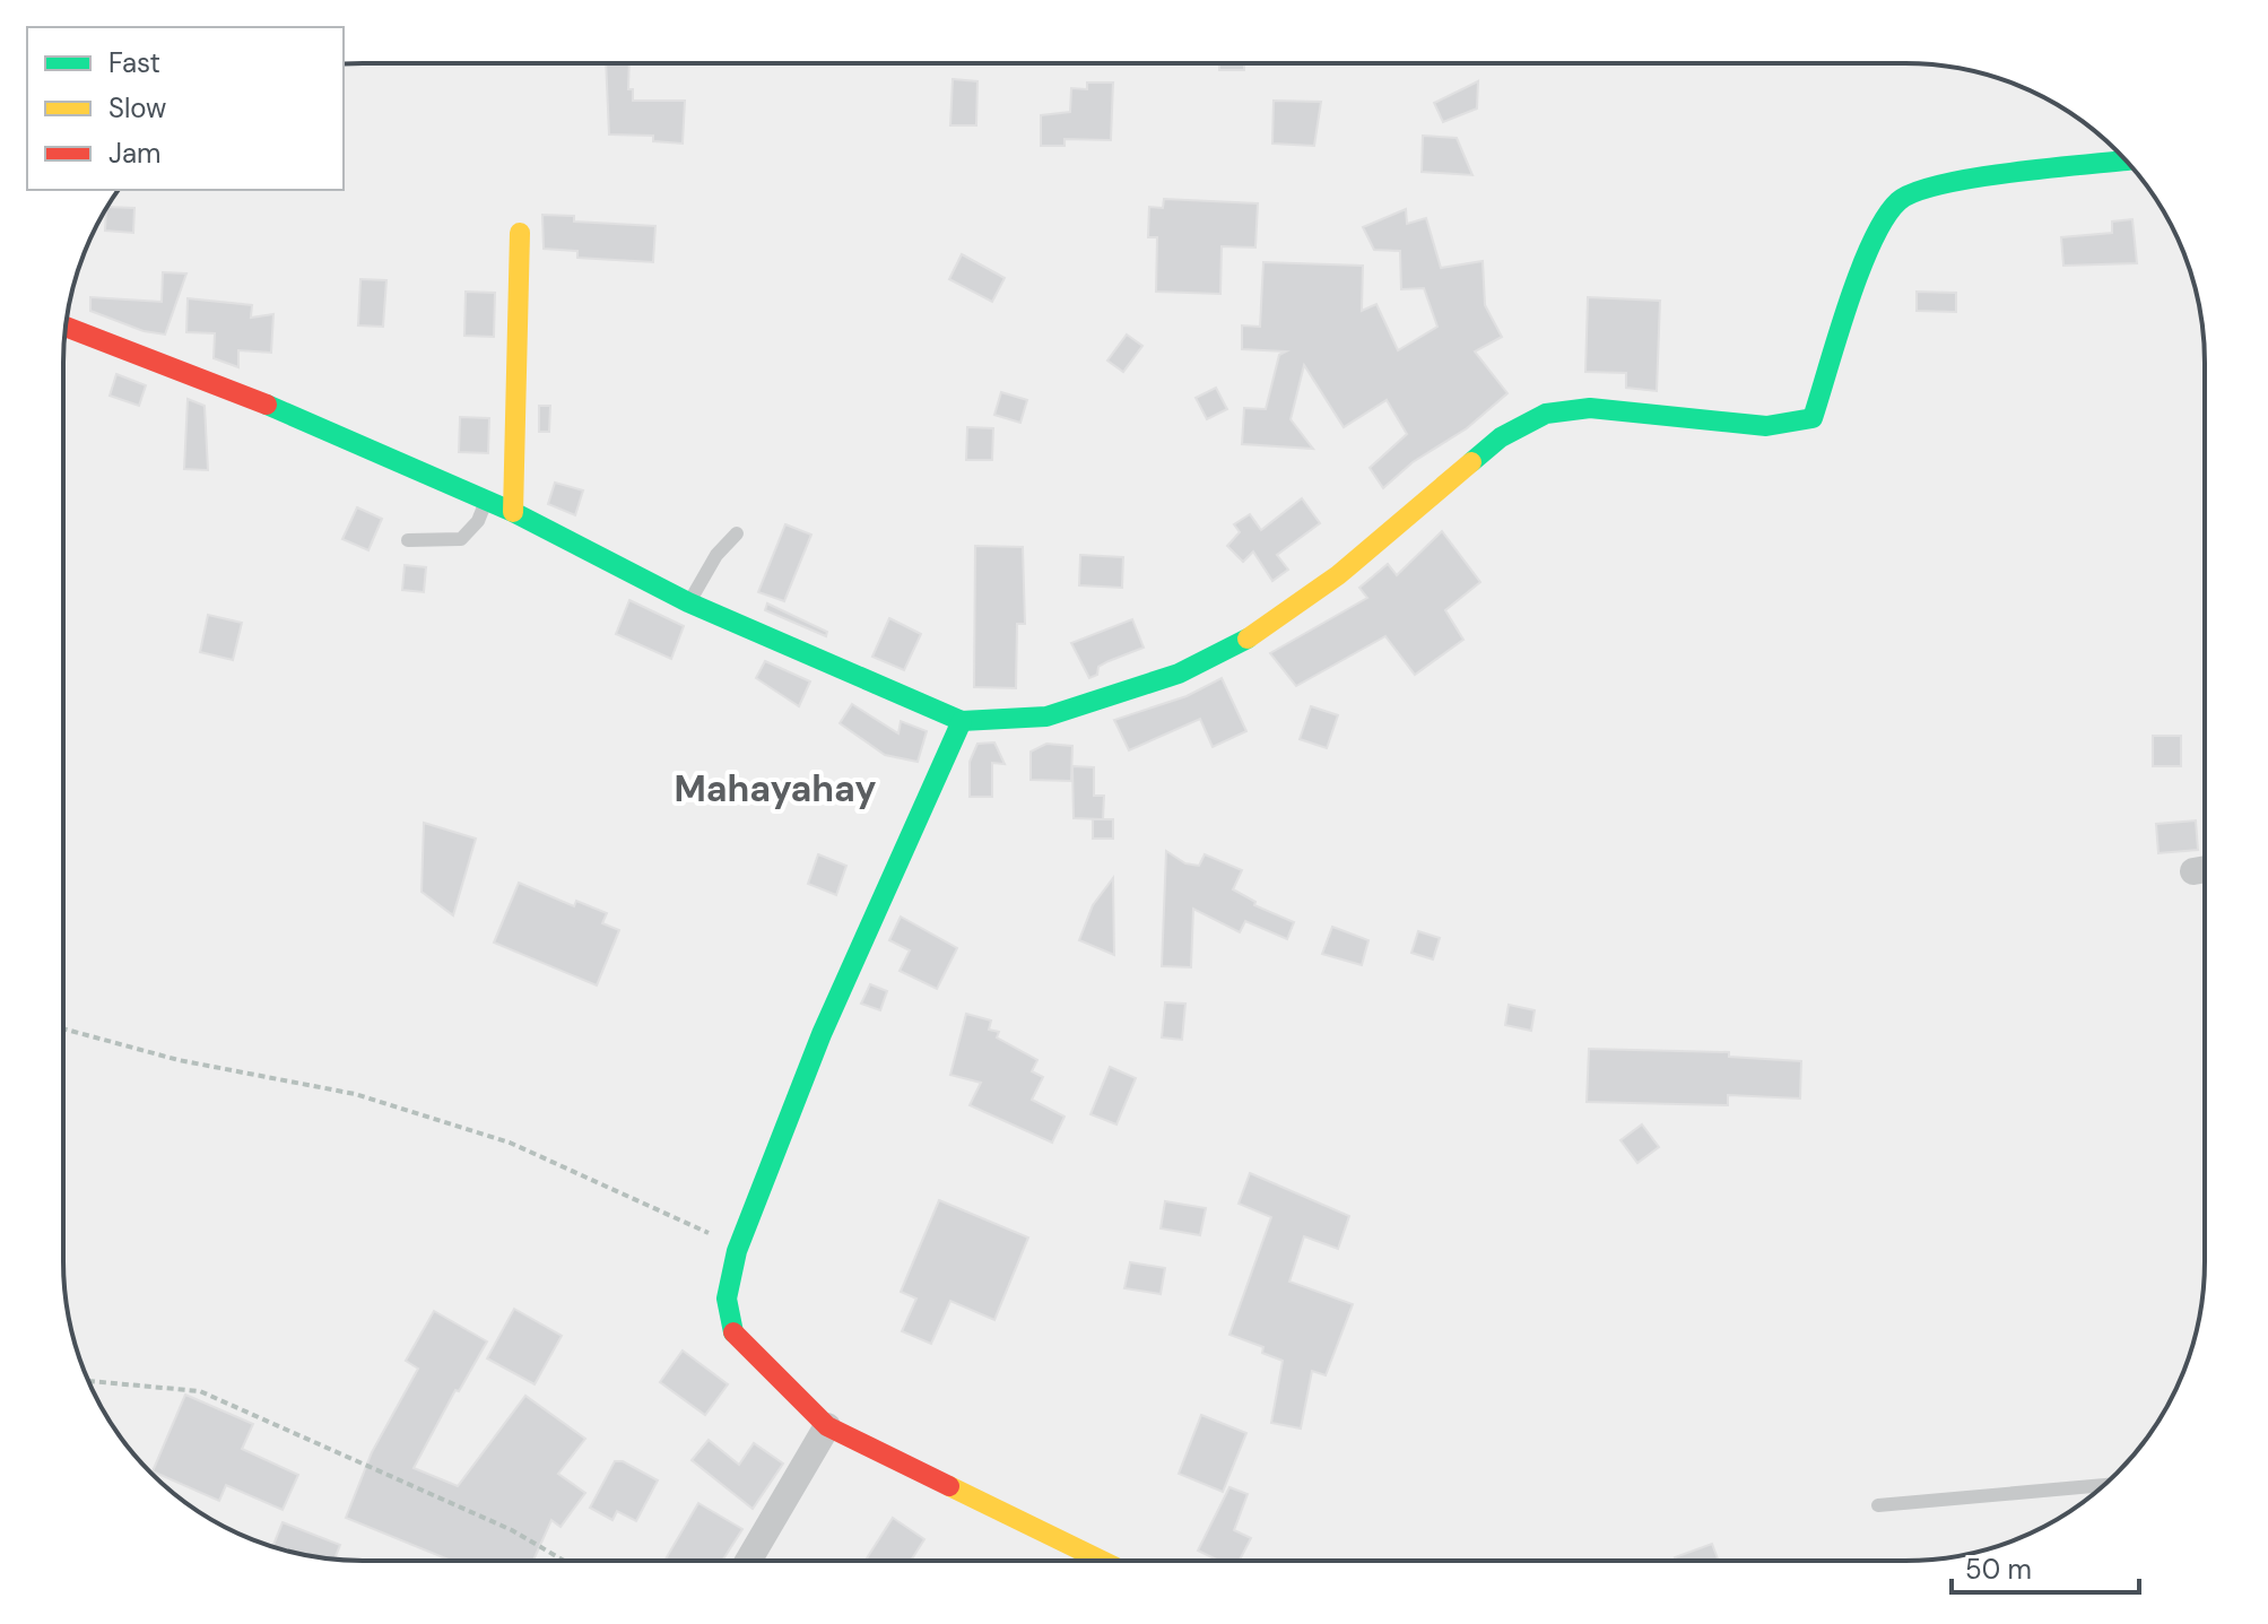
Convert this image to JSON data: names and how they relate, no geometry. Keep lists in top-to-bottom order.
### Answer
{
  "districts": ["Mahayahay"],
  "legend": ["Fast", "Slow", "Jam"],
  "scale_bar": "50 m"
}
